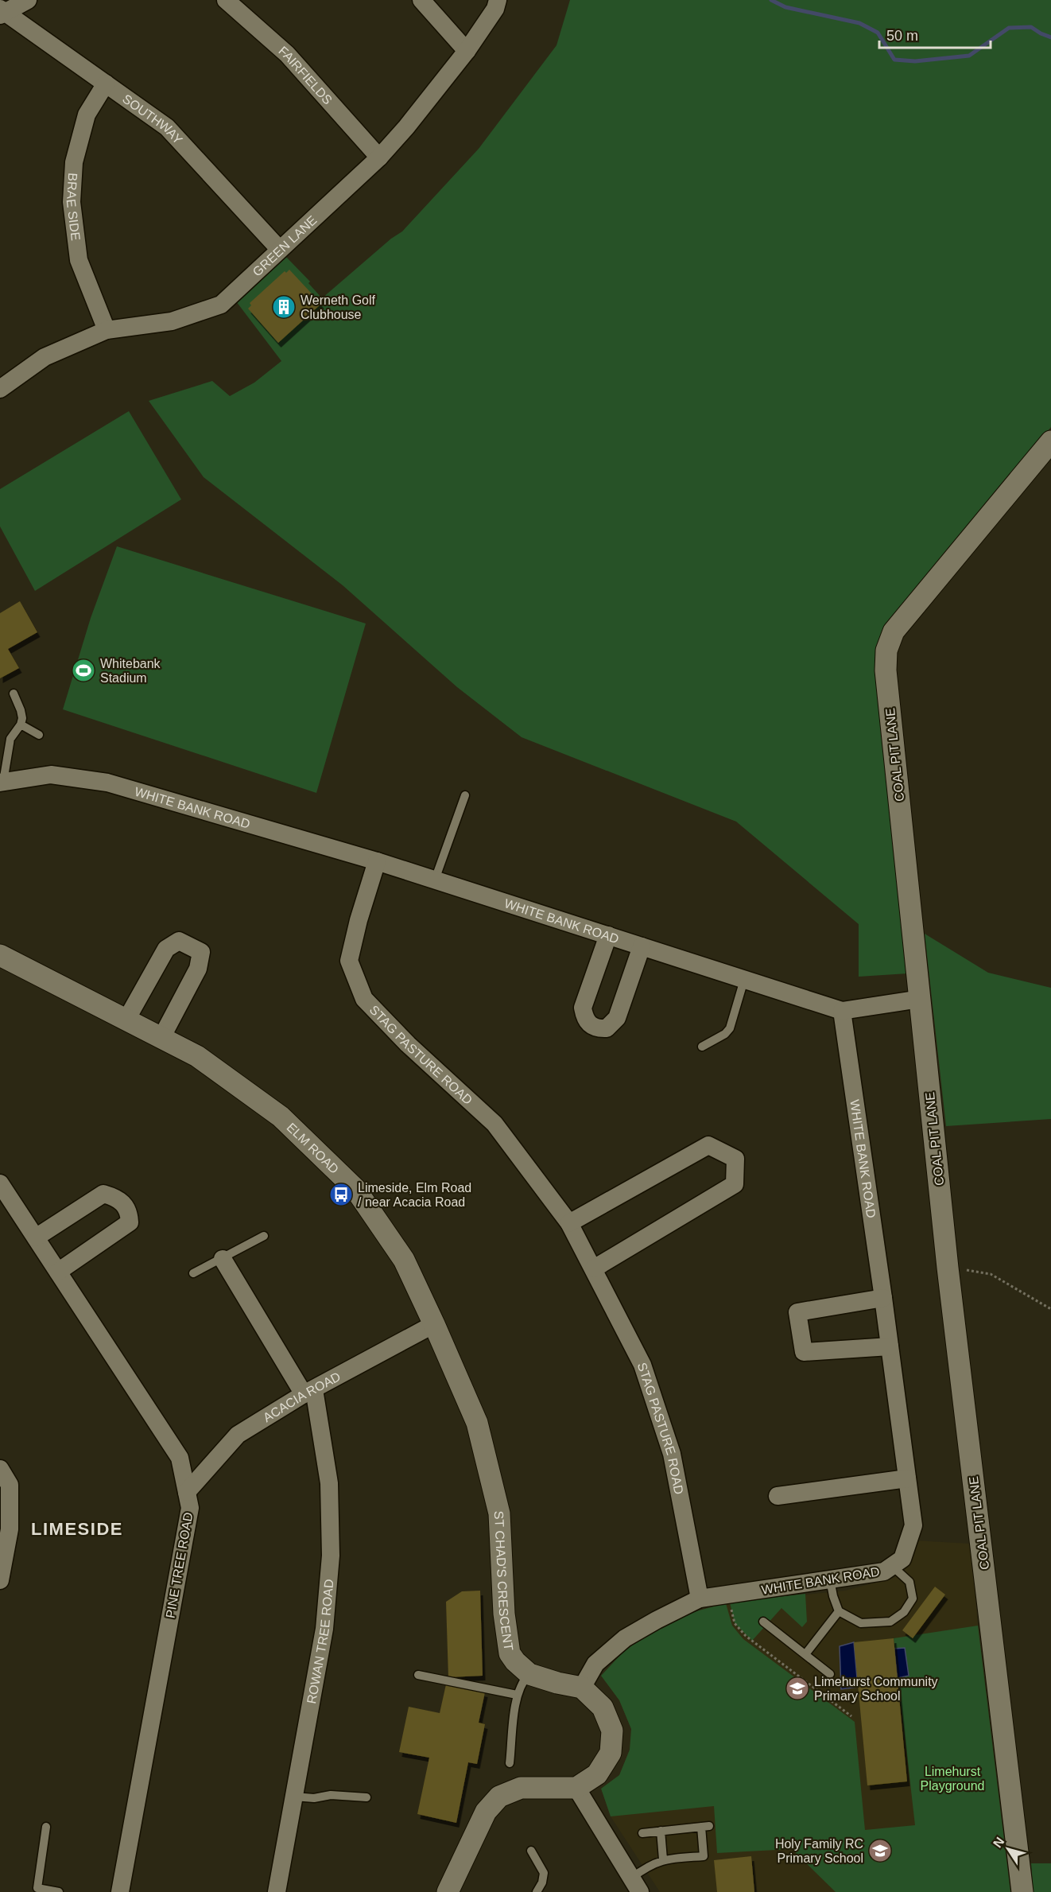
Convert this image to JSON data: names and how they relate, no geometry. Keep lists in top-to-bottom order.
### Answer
{
  "streets": {
    "street": [
      "FAIRFIELDS",
      "SOUTHWAY",
      "BRAE SIDE",
      "GREEN LANE",
      "COAL PIT LANE",
      "WHITE BANK ROAD",
      "STAG PASTURE ROAD",
      "ELM ROAD",
      "ACACIA ROAD",
      "PINE TREE ROAD",
      "ST CHAD'S CRESCENT",
      "ROWAN TREE ROAD"
    ]
  },
  "crossings": [
    ["FAIRFIELDS", "GREEN LANE"],
    ["SOUTHWAY", "BRAE SIDE"],
    ["SOUTHWAY", "GREEN LANE"],
    ["BRAE SIDE", "GREEN LANE"],
    ["WHITE BANK ROAD", "STAG PASTURE ROAD"],
    ["WHITE BANK ROAD", "ST CHAD'S CRESCENT"],
    ["ELM ROAD", "ACACIA ROAD"],
    ["ELM ROAD", "ST CHAD'S CRESCENT"],
    ["ACACIA ROAD", "PINE TREE ROAD"],
    ["ACACIA ROAD", "ST CHAD'S CRESCENT"],
    ["ACACIA ROAD", "ROWAN TREE ROAD"]
  ],
  "districts": ["LIMESIDE"],
  "parks": ["Limehurst Playground"],
  "places": {
    "building": ["Werneth Golf Clubhouse"],
    "sports": ["Whitebank Stadium"],
    "bus stop": ["Limeside, Elm Road / near Acacia Road"],
    "school or university": ["Limehurst Community Primary School", "Holy Family RC Primary School"]
  },
  "scale_bar": "50 m",
  "north": "top left"
}
